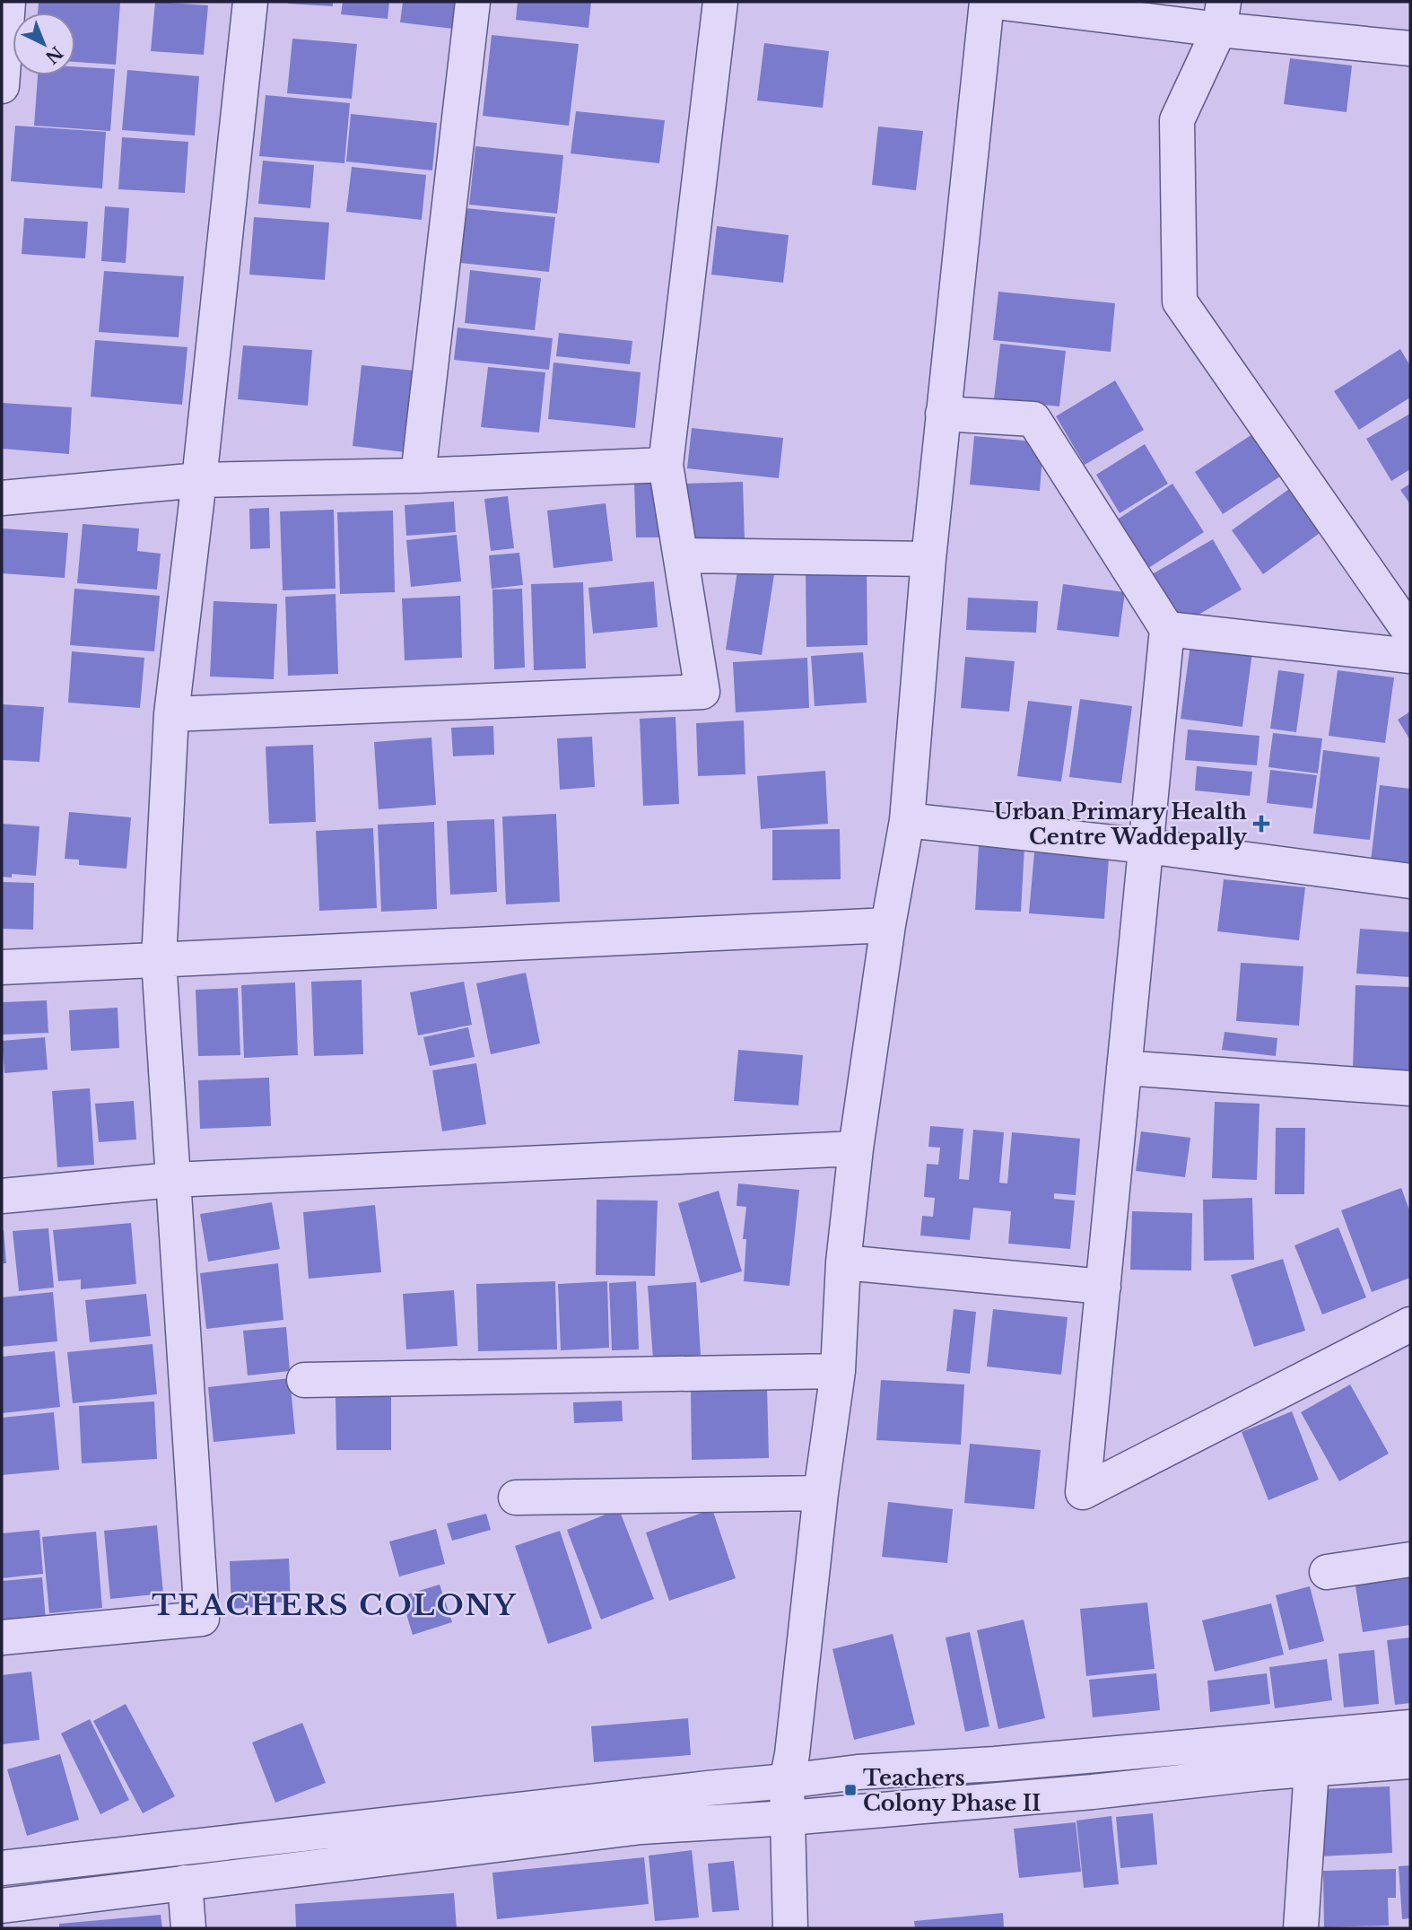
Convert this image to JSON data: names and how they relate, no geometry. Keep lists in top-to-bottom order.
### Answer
{
  "districts": ["TEACHERS COLONY"],
  "places": {
    "health": ["Urban Primary Health Centre Waddepally"],
    "transit": ["Teachers Colony Phase II"]
  },
  "north": "bottom right"
}
